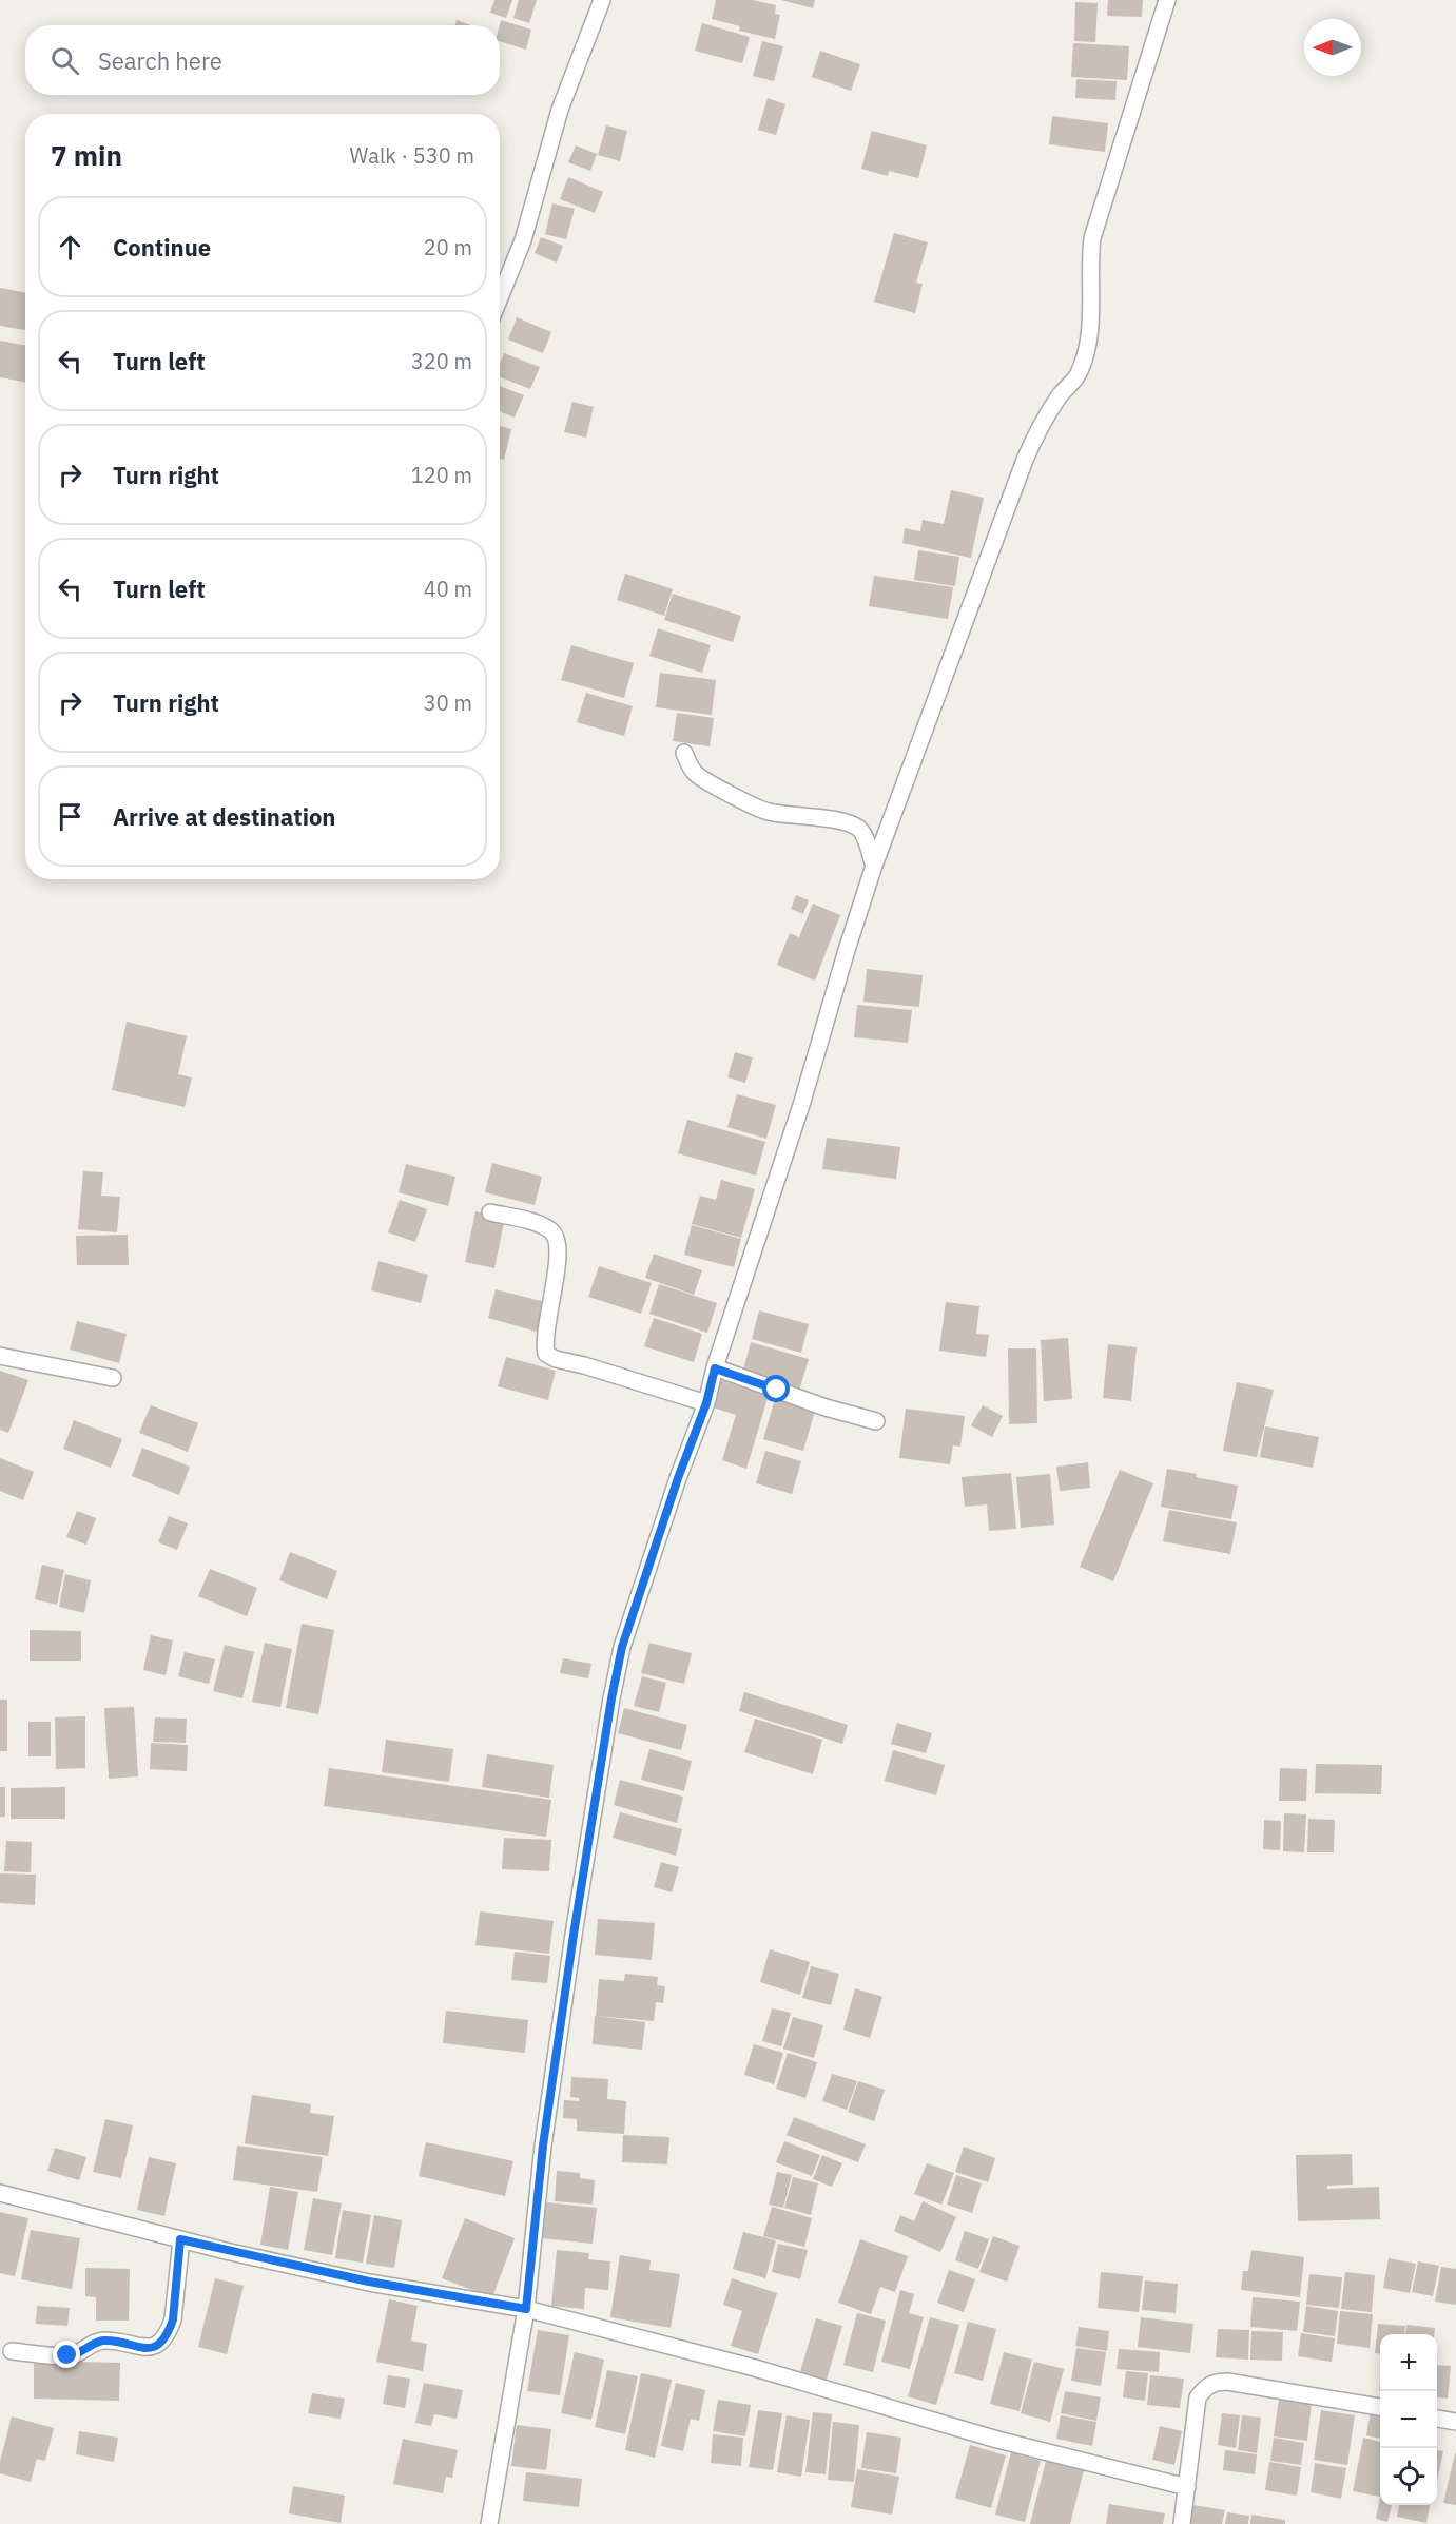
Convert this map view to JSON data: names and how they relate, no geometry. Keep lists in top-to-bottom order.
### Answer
{
  "north": "left",
  "page": {
    "search": "Search here",
    "heading": ["7 min", "Walk · 530 m"],
    "list": [
      ["Continue", "20 m"],
      ["Turn left", "320 m"],
      ["Turn right", "120 m"],
      ["Turn left", "40 m"],
      ["Turn right", "30 m"],
      "Arrive at destination"
    ],
    "map_buttons": ["+", "−"]
  }
}
